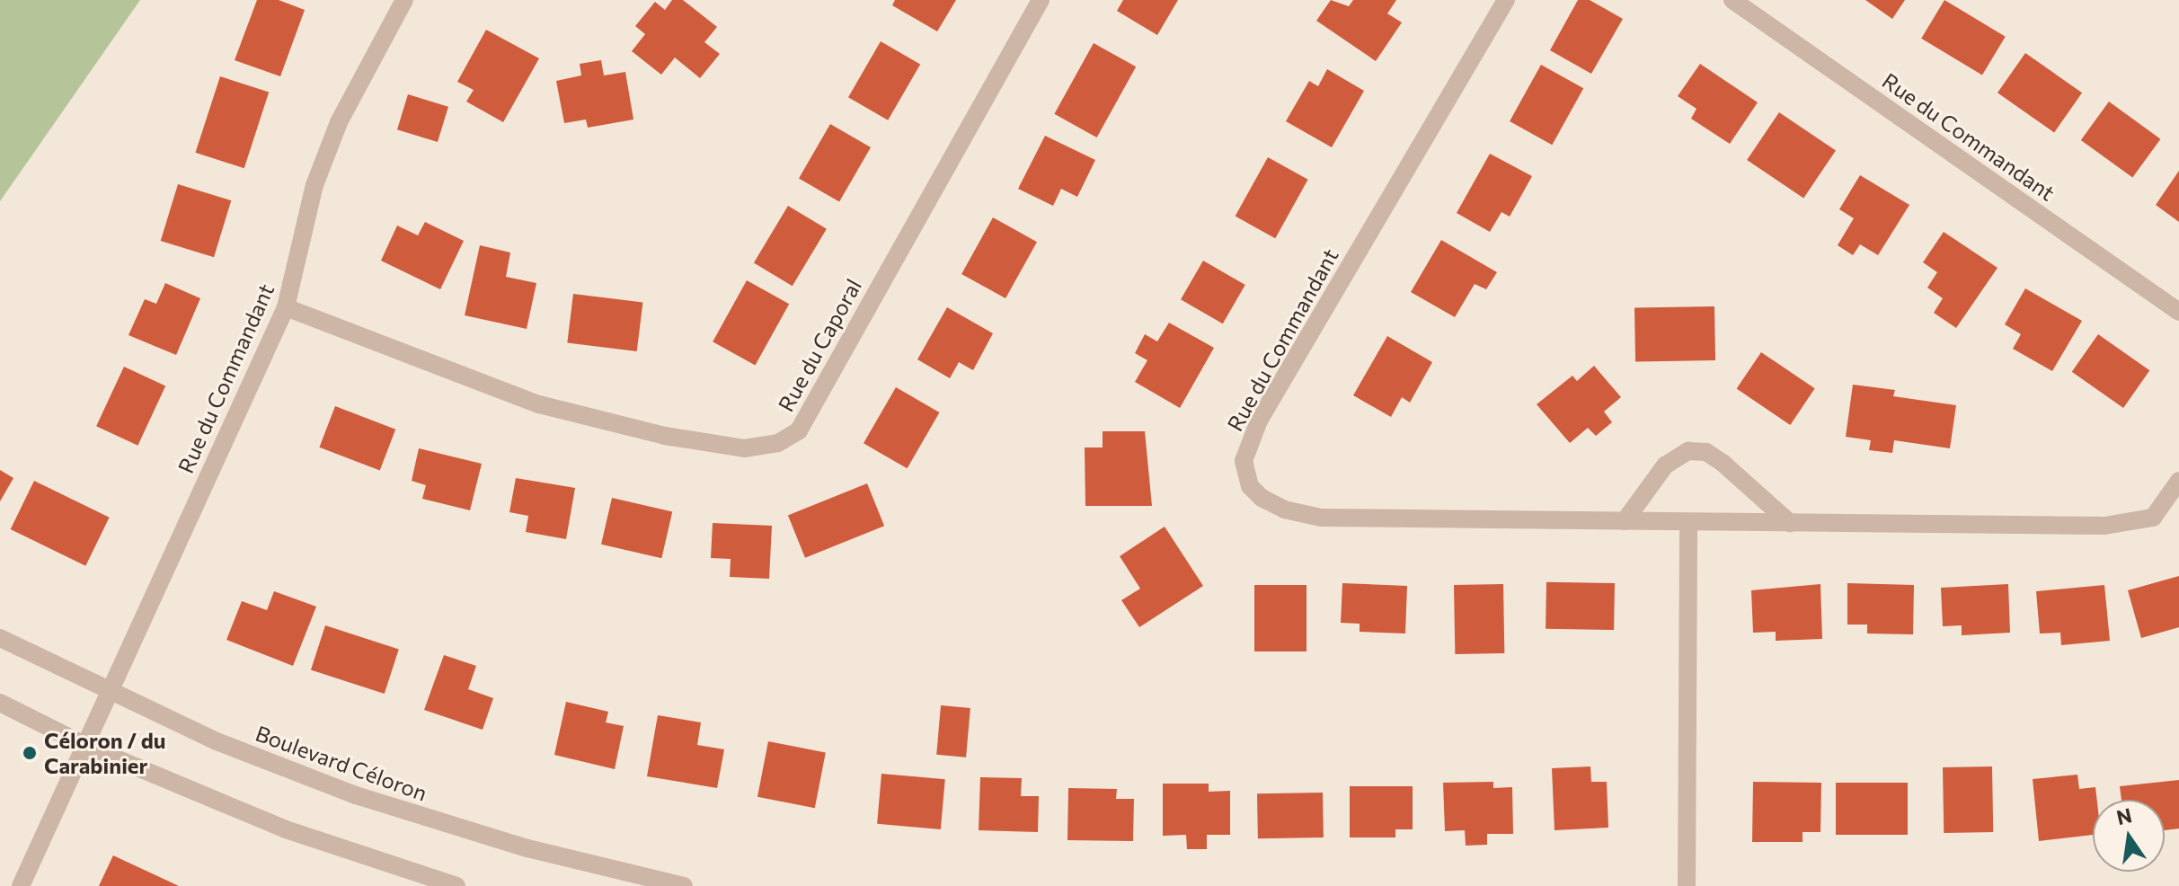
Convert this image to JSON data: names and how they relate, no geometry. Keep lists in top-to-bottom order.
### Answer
{
  "streets": {
    "street": ["Rue du Commandant", "Rue du Caporal", "Boulevard Céloron"]
  },
  "crossings": [
    ["Rue du Commandant", "Rue du Caporal"],
    ["Rue du Commandant", "Boulevard Céloron"]
  ],
  "places": ["Céloron / du Carabinier"],
  "north": "top"
}
